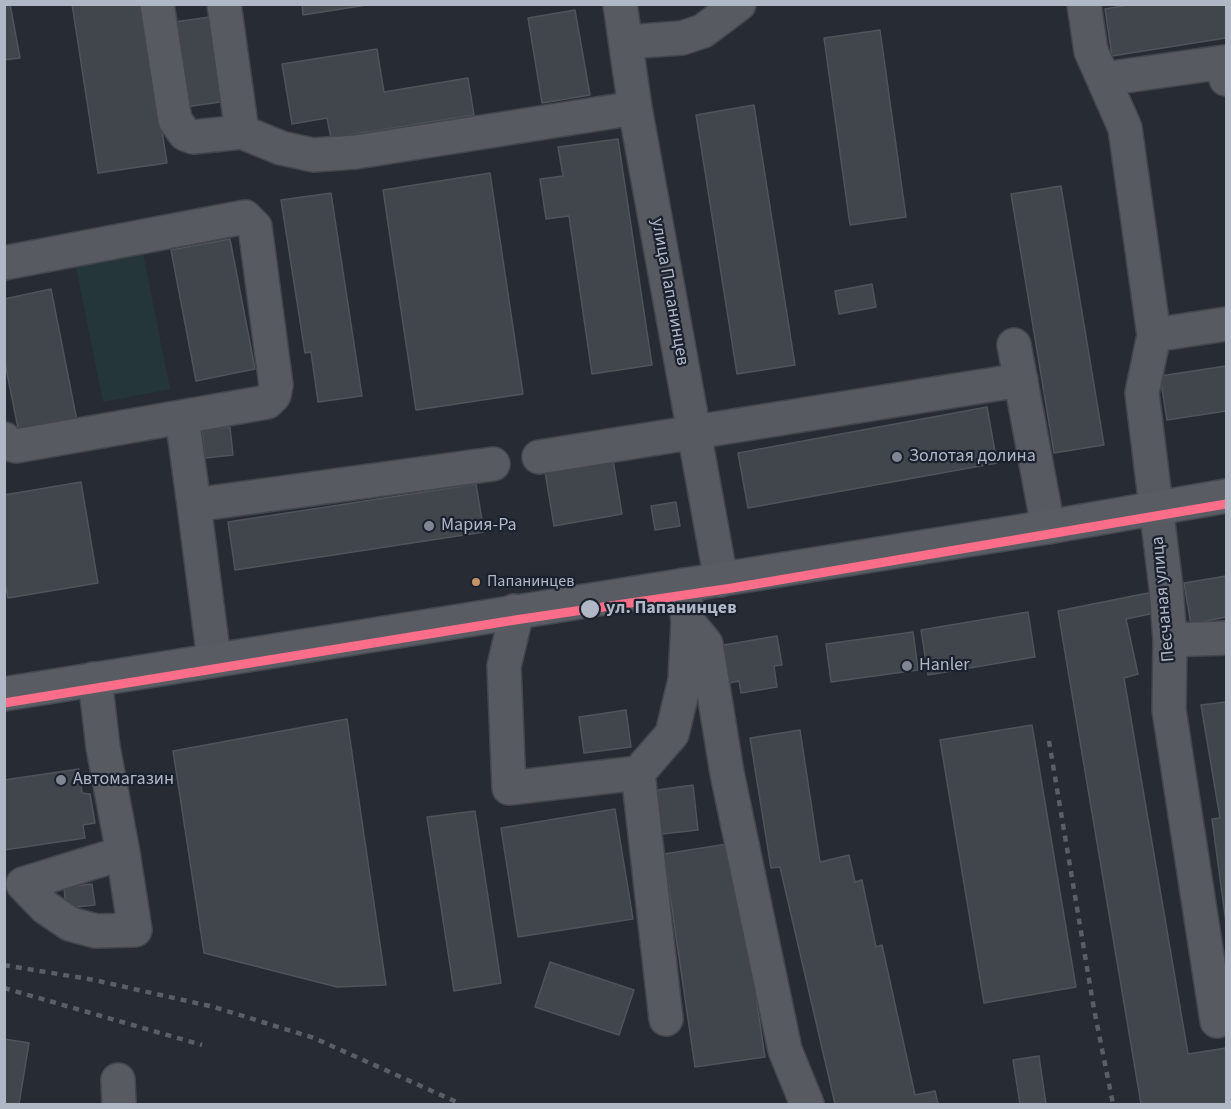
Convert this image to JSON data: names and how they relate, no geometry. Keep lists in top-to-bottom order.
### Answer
{
  "streets": {
    "street": ["улица Папанинцев", "Песчаная улица"]
  },
  "places": [
    "Золотая долина",
    "Мария-Ра",
    "Папанинцев",
    "ул. Папанинцев",
    "Hanler",
    "Автомагазин"
  ]
}
